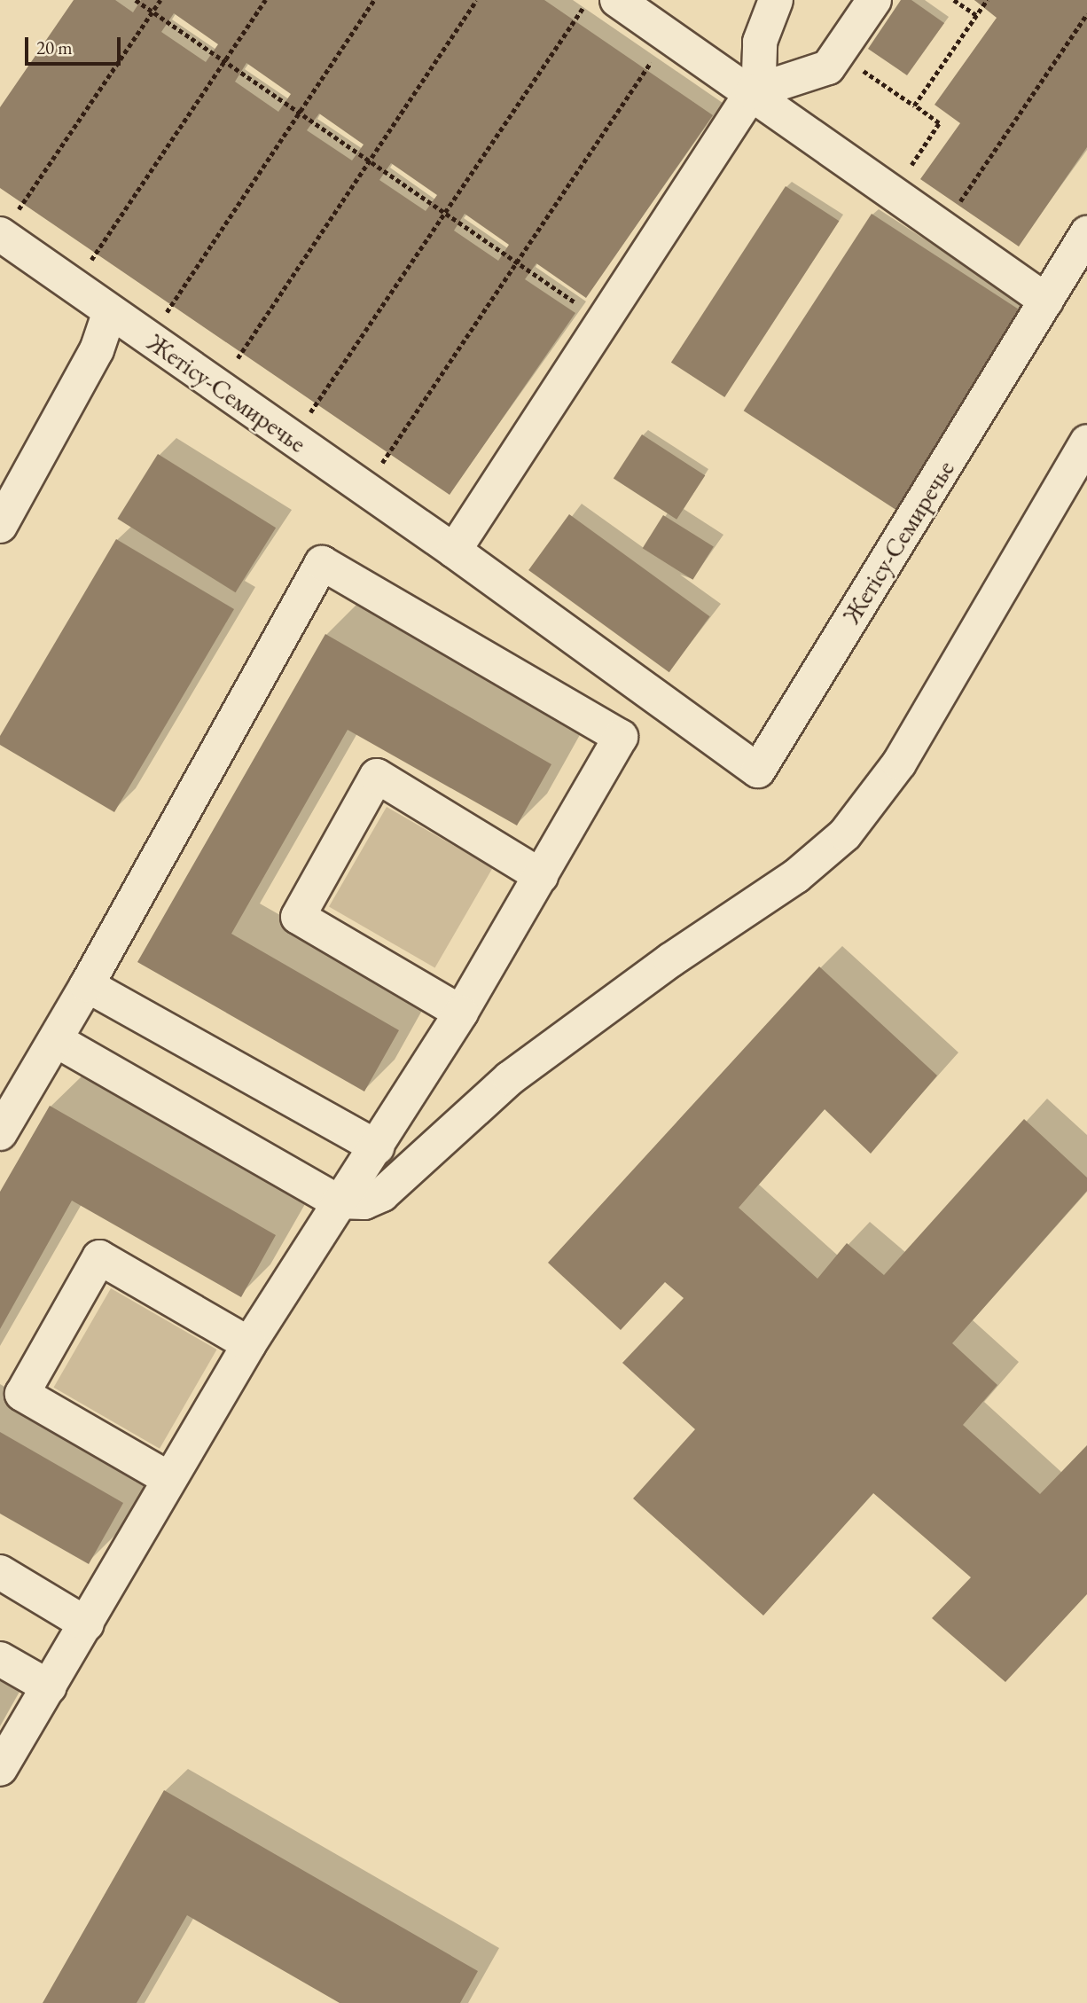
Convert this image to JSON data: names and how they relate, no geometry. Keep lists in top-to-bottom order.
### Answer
{
  "streets": {
    "lane": ["Жетісу-Семиречье"]
  },
  "scale_bar": "20 m"
}
